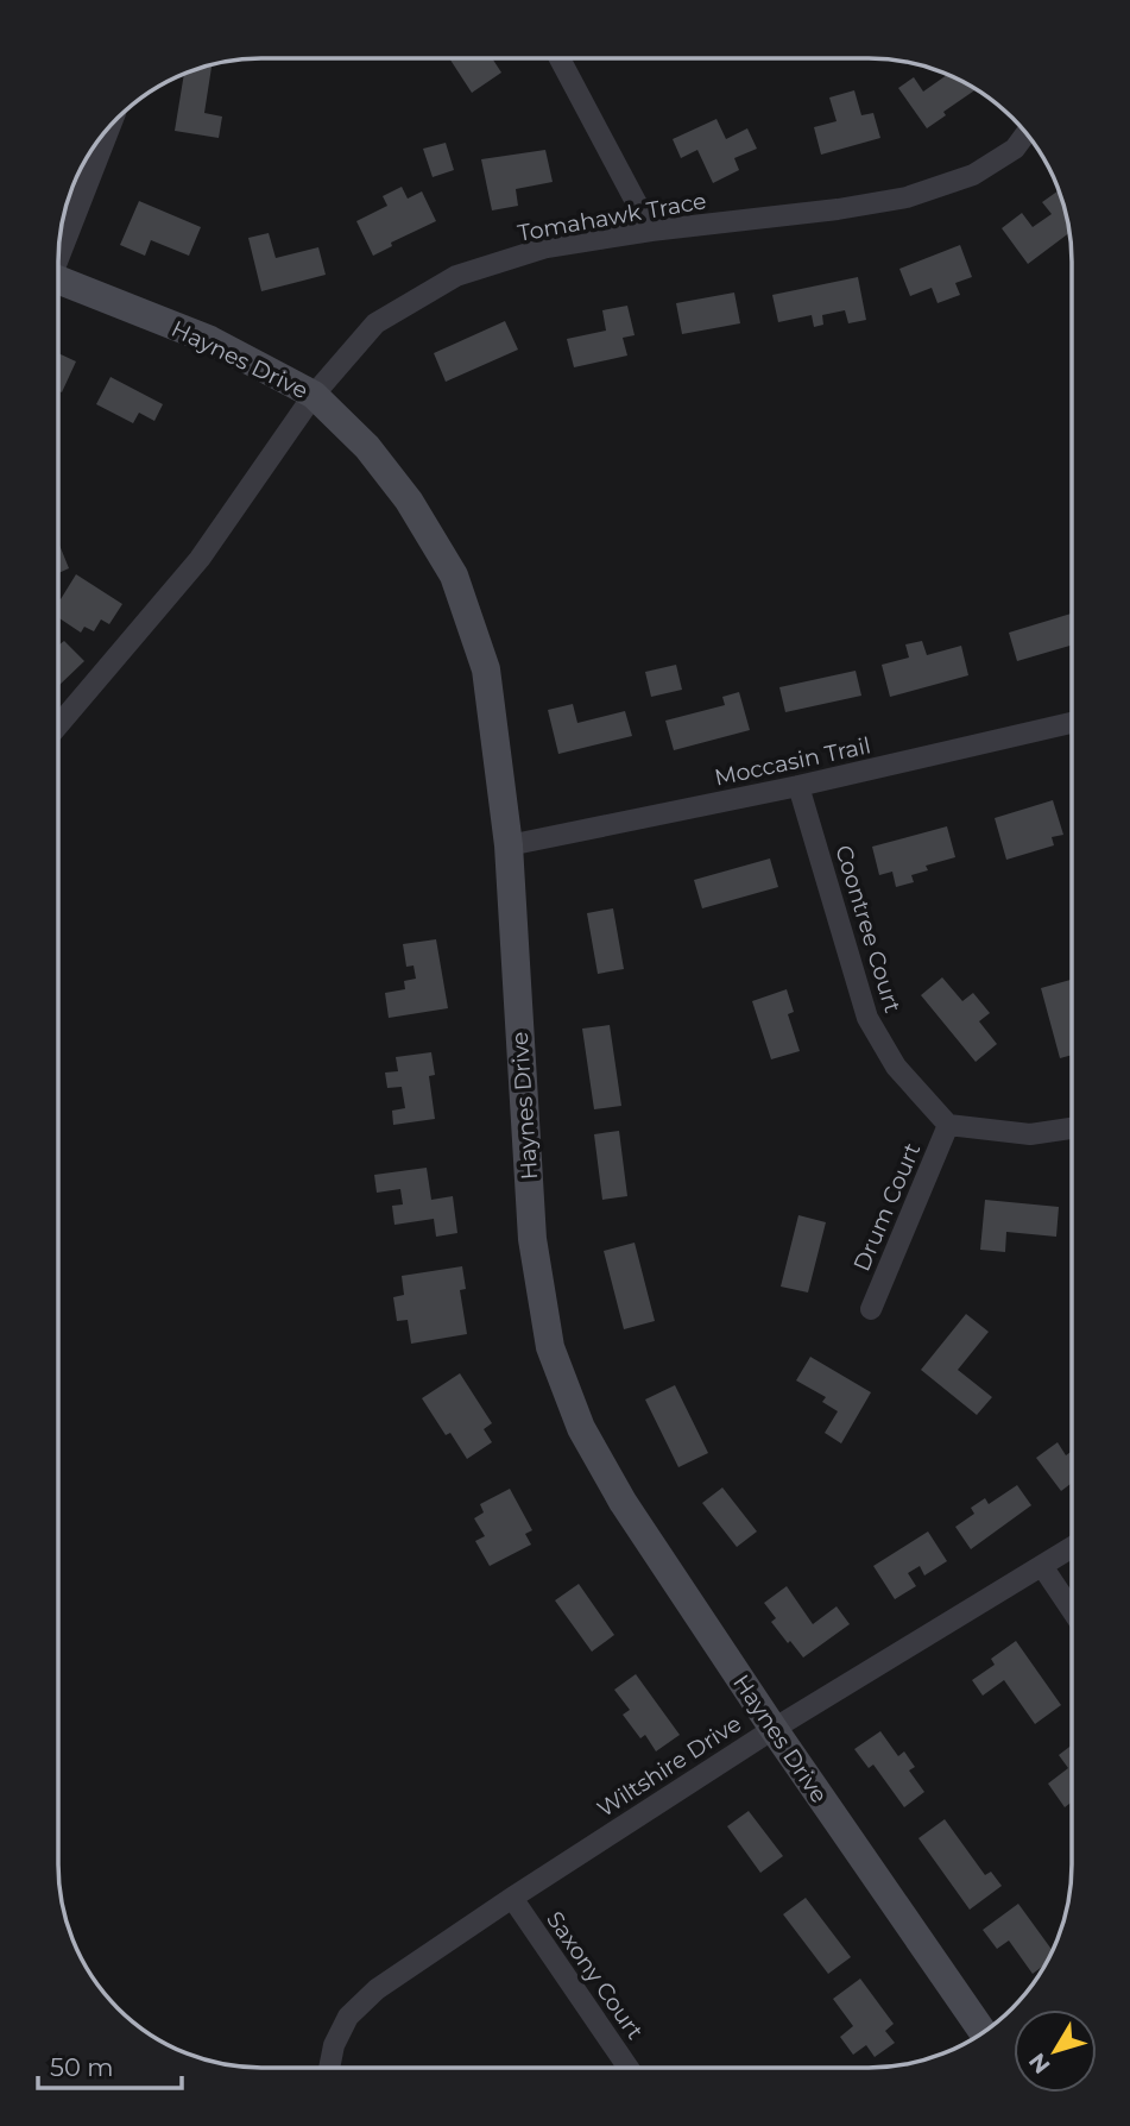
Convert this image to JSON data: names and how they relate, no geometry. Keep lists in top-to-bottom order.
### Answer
{
  "streets": {
    "street": [
      "Tomahawk Trace",
      "Haynes Drive",
      "Moccasin Trail",
      "Coontree Court",
      "Drum Court",
      "Wiltshire Drive",
      "Saxony Court"
    ]
  },
  "crossings": [
    ["Tomahawk Trace", "Haynes Drive"],
    ["Haynes Drive", "Moccasin Trail"],
    ["Haynes Drive", "Wiltshire Drive"],
    ["Moccasin Trail", "Coontree Court"],
    ["Coontree Court", "Drum Court"],
    ["Wiltshire Drive", "Saxony Court"]
  ],
  "scale_bar": "50 m",
  "north": "bottom left"
}
